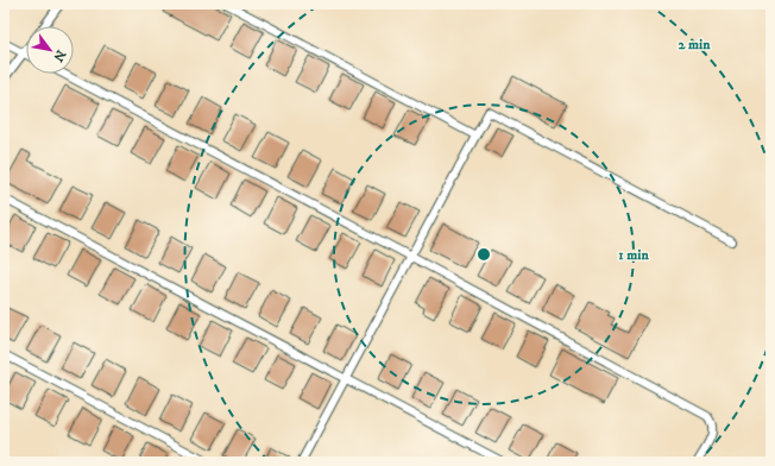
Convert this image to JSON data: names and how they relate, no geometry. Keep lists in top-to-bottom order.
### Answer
{
  "north": "bottom right",
  "rings": ["2 min", "1 min"]
}
